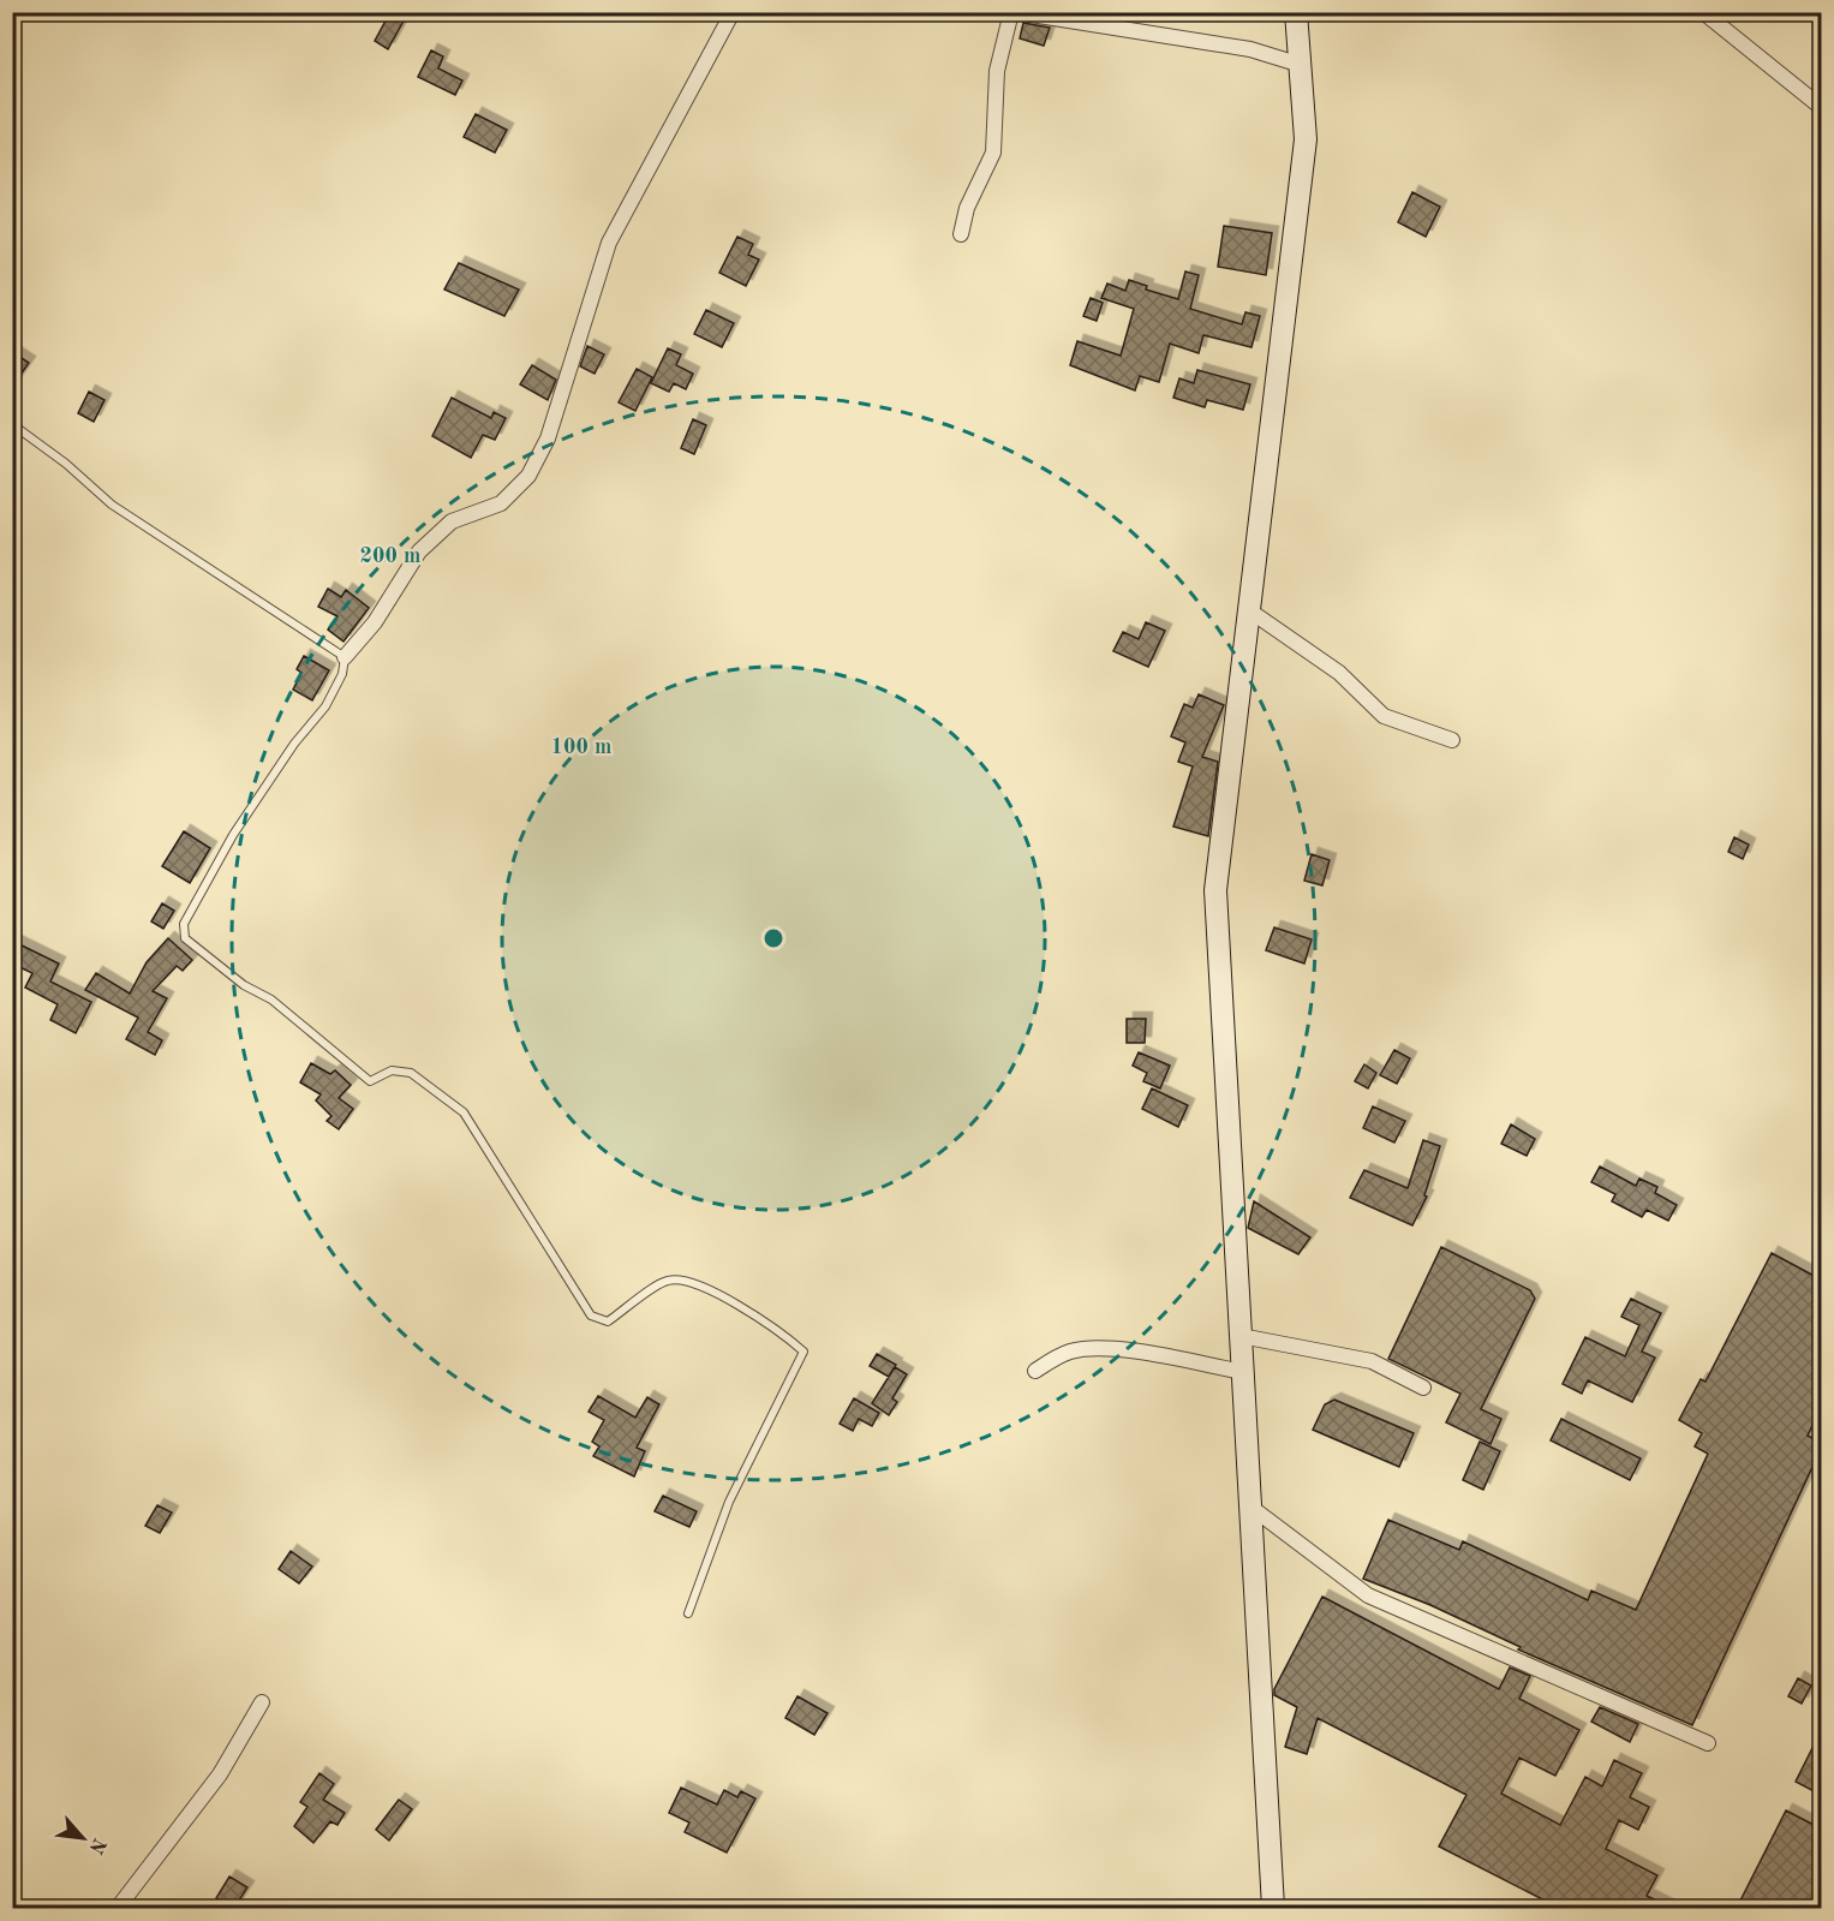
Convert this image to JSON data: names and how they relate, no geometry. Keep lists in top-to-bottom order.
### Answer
{
  "north": "bottom right",
  "rings": ["200 m", "100 m"]
}
